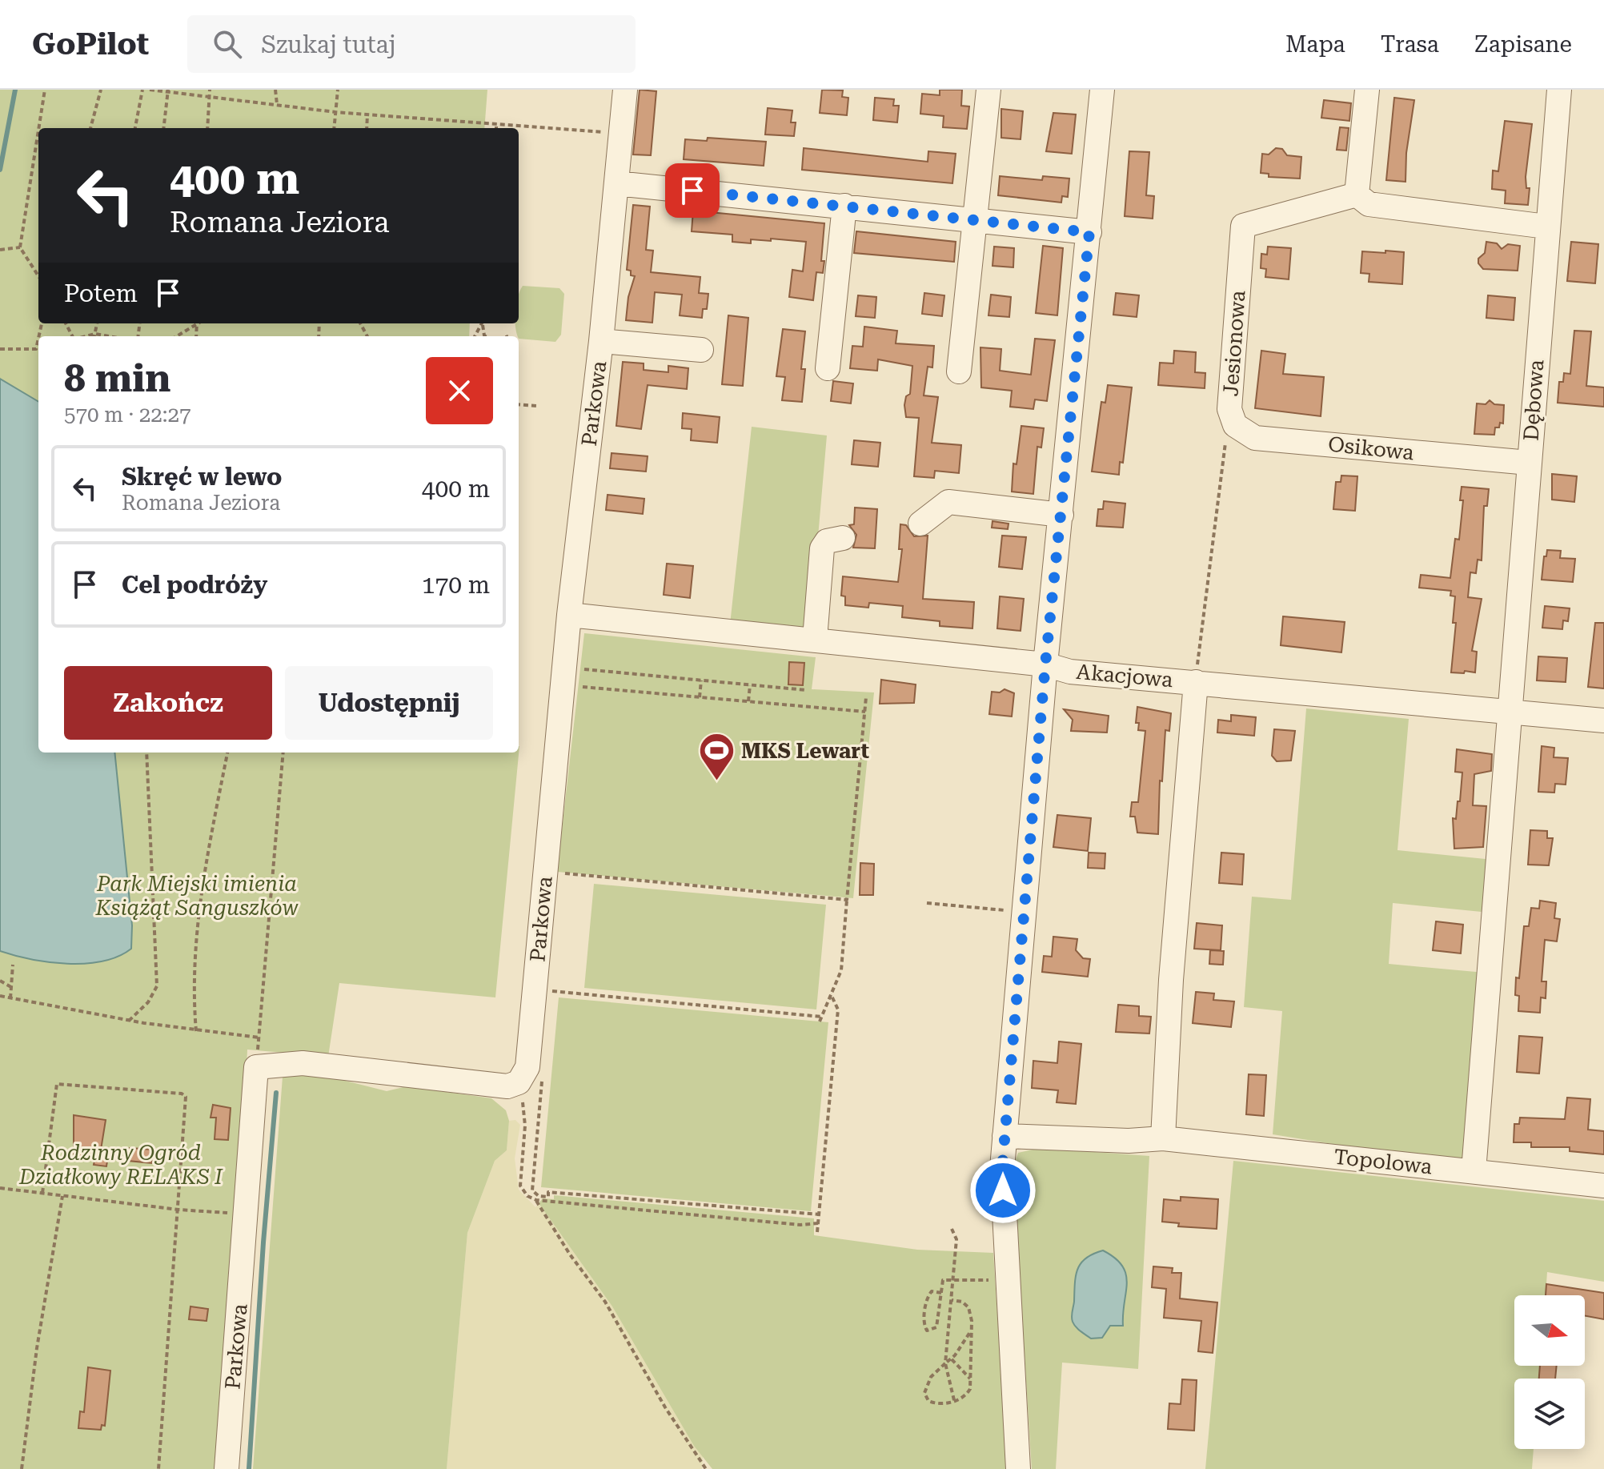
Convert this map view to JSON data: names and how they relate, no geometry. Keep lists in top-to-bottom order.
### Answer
{
  "streets": {
    "street": [
      "Jesionowa",
      "Dębowa",
      "Parkowa",
      "Osikowa",
      "Akacjowa",
      "Topolowa"
    ]
  },
  "crossings": [
    ["Jesionowa", "Osikowa"],
    ["Jesionowa", "Akacjowa"],
    ["Dębowa", "Osikowa"],
    ["Dębowa", "Akacjowa"],
    ["Dębowa", "Topolowa"],
    ["Parkowa", "Akacjowa"]
  ],
  "parks": ["Park Miejski imienia Książąt Sanguszków", "Rodzinny Ogród Działkowy RELAKS I"],
  "places": {
    "sports": ["MKS Lewart"]
  },
  "north": "right",
  "page": {
    "header": "GoPilot",
    "search": "Szukaj tutaj",
    "nav": ["Mapa", "Trasa", "Zapisane"],
    "turn": ["400 m", "Romana Jeziora"],
    "then": "Potem",
    "heading": ["8 min", "570 m · 22:27"],
    "list": [
      {
        "name": "Skręć w lewo",
        "note": "Romana Jeziora",
        "value": "400 m"
      },
      {
        "name": "Cel podróży",
        "value": "170 m"
      }
    ],
    "buttons": ["Zakończ", "Udostępnij"]
  }
}
